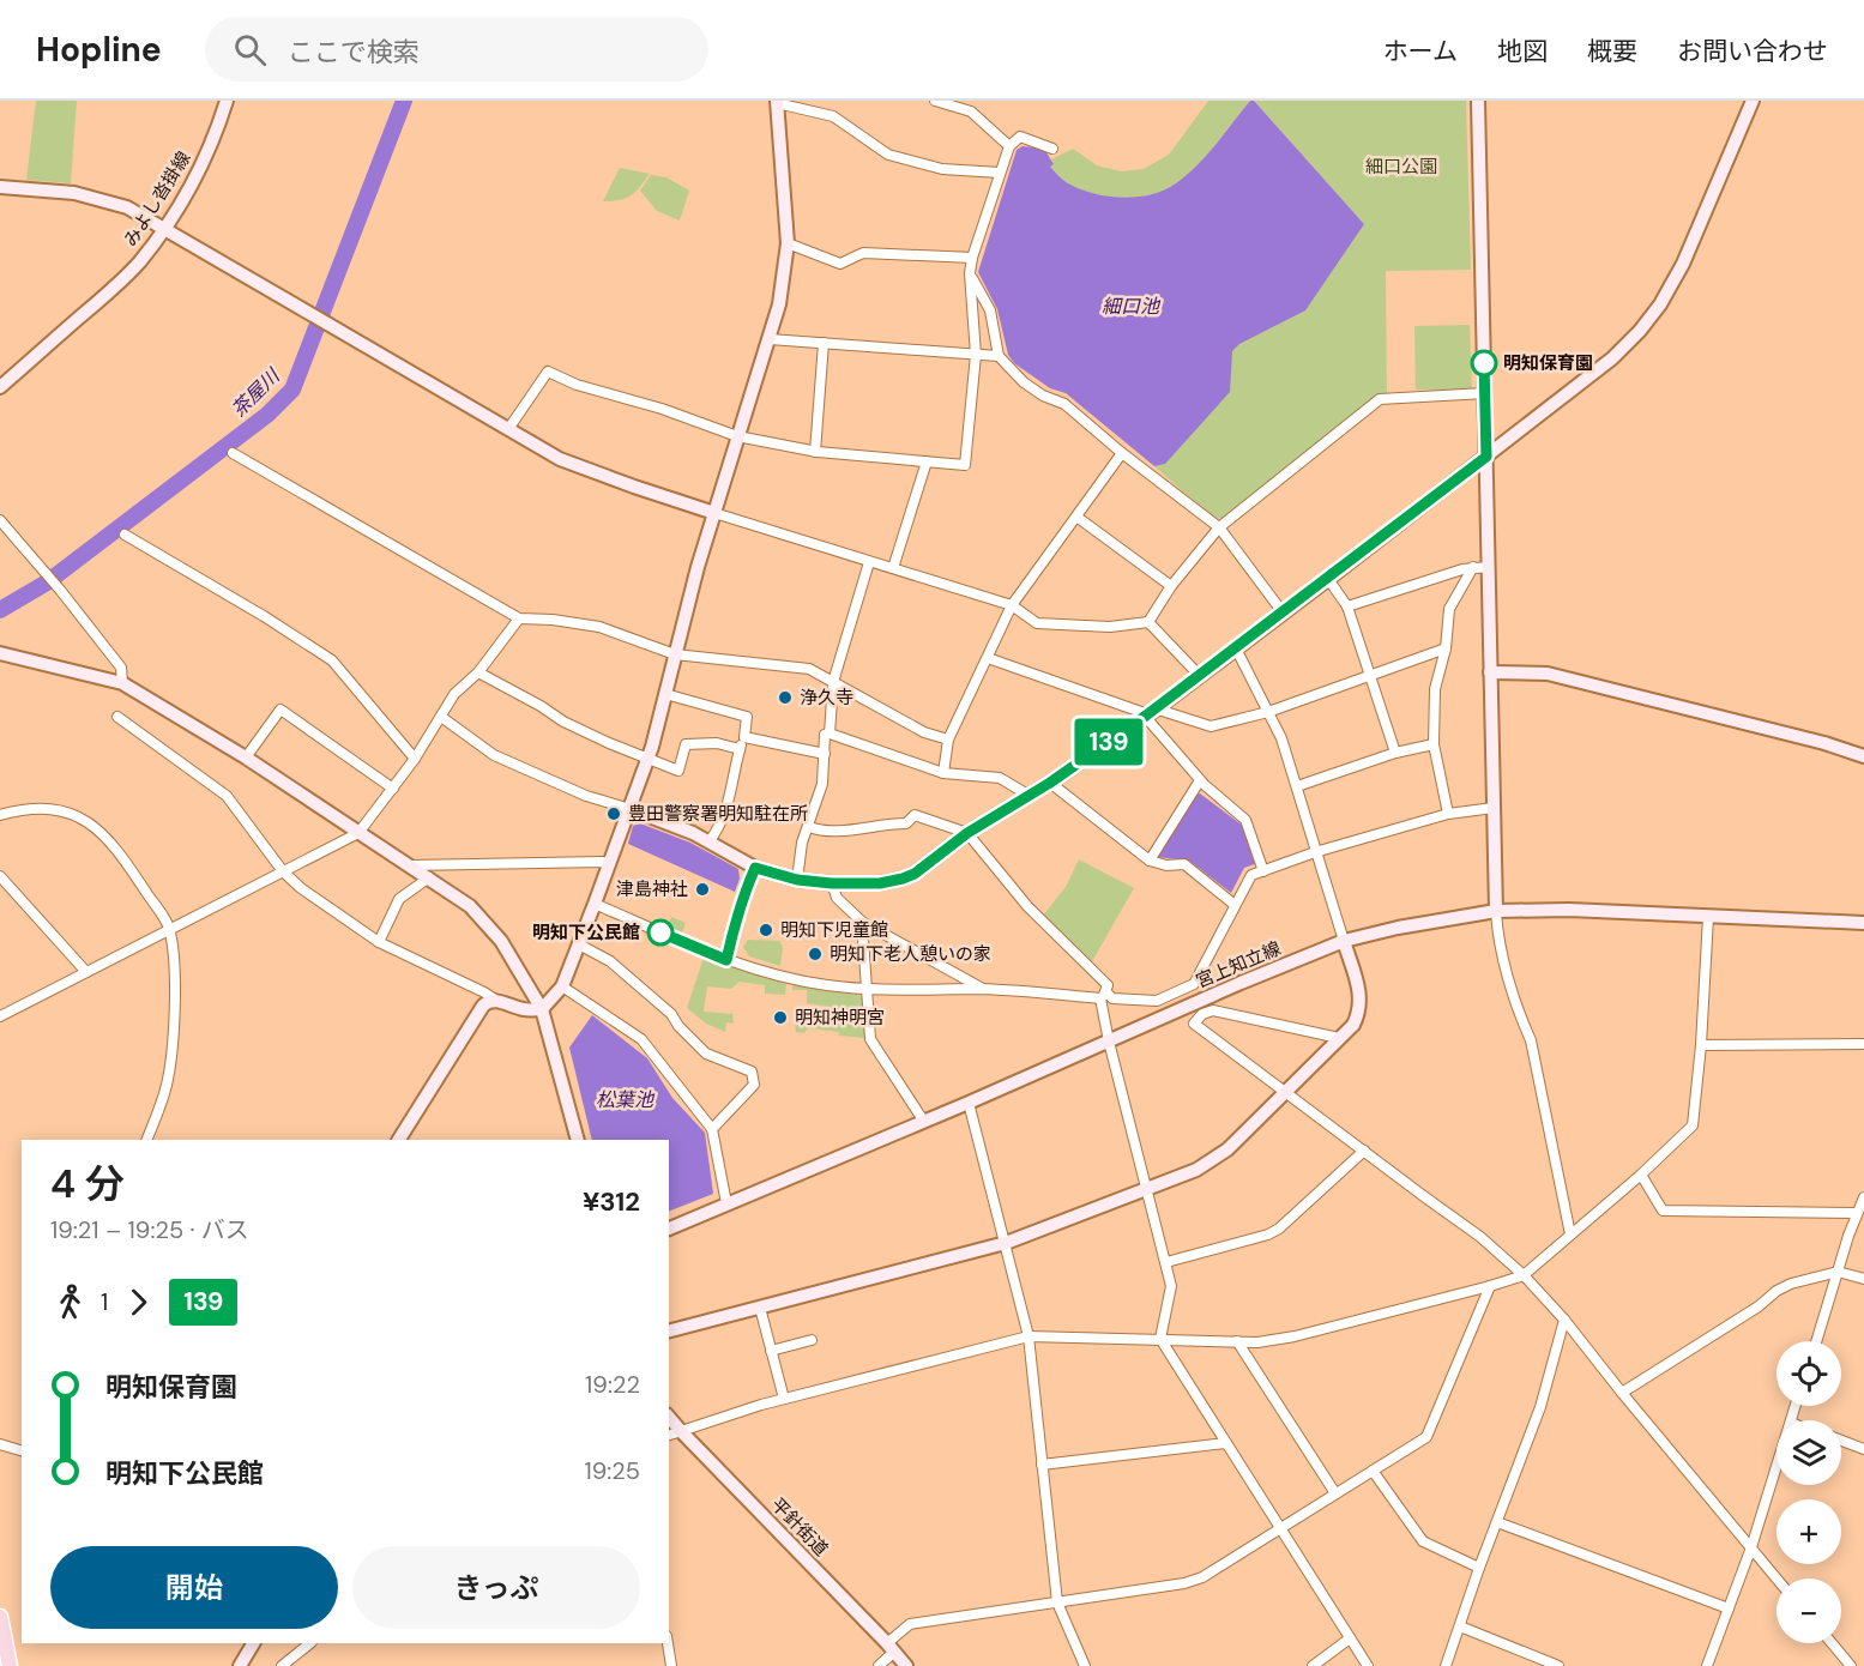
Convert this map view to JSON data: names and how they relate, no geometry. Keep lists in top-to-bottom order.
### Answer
{
  "streets": {
    "street": ["みよし沓掛線", "宮上知立線", "平針街道"]
  },
  "water": ["細口池", "茶屋川", "松葉池"],
  "parks": ["細口公園"],
  "places": [
    "明知保育園",
    "浄久寺",
    "豊田警察署明知駐在所",
    "津島神社",
    "明知下児童館",
    "明知下公民館",
    "明知下老人憩いの家",
    "明知神明宮"
  ],
  "lines": ["bus line 139"],
  "page": {
    "header": "Hopline",
    "search": "ここで検索",
    "nav": [
      "ホーム",
      "地図",
      "概要",
      "お問い合わせ"
    ],
    "on_map": "139",
    "heading": ["4 分", "19:21 – 19:25 · バス", "¥312"],
    "legs": ["1", "139"],
    "map_buttons": ["+", "−"],
    "list": [
      {
        "name": "明知保育園",
        "value": "19:22"
      },
      {
        "name": "明知下公民館",
        "value": "19:25"
      }
    ],
    "buttons": ["開始", "きっぷ"]
  }
}
